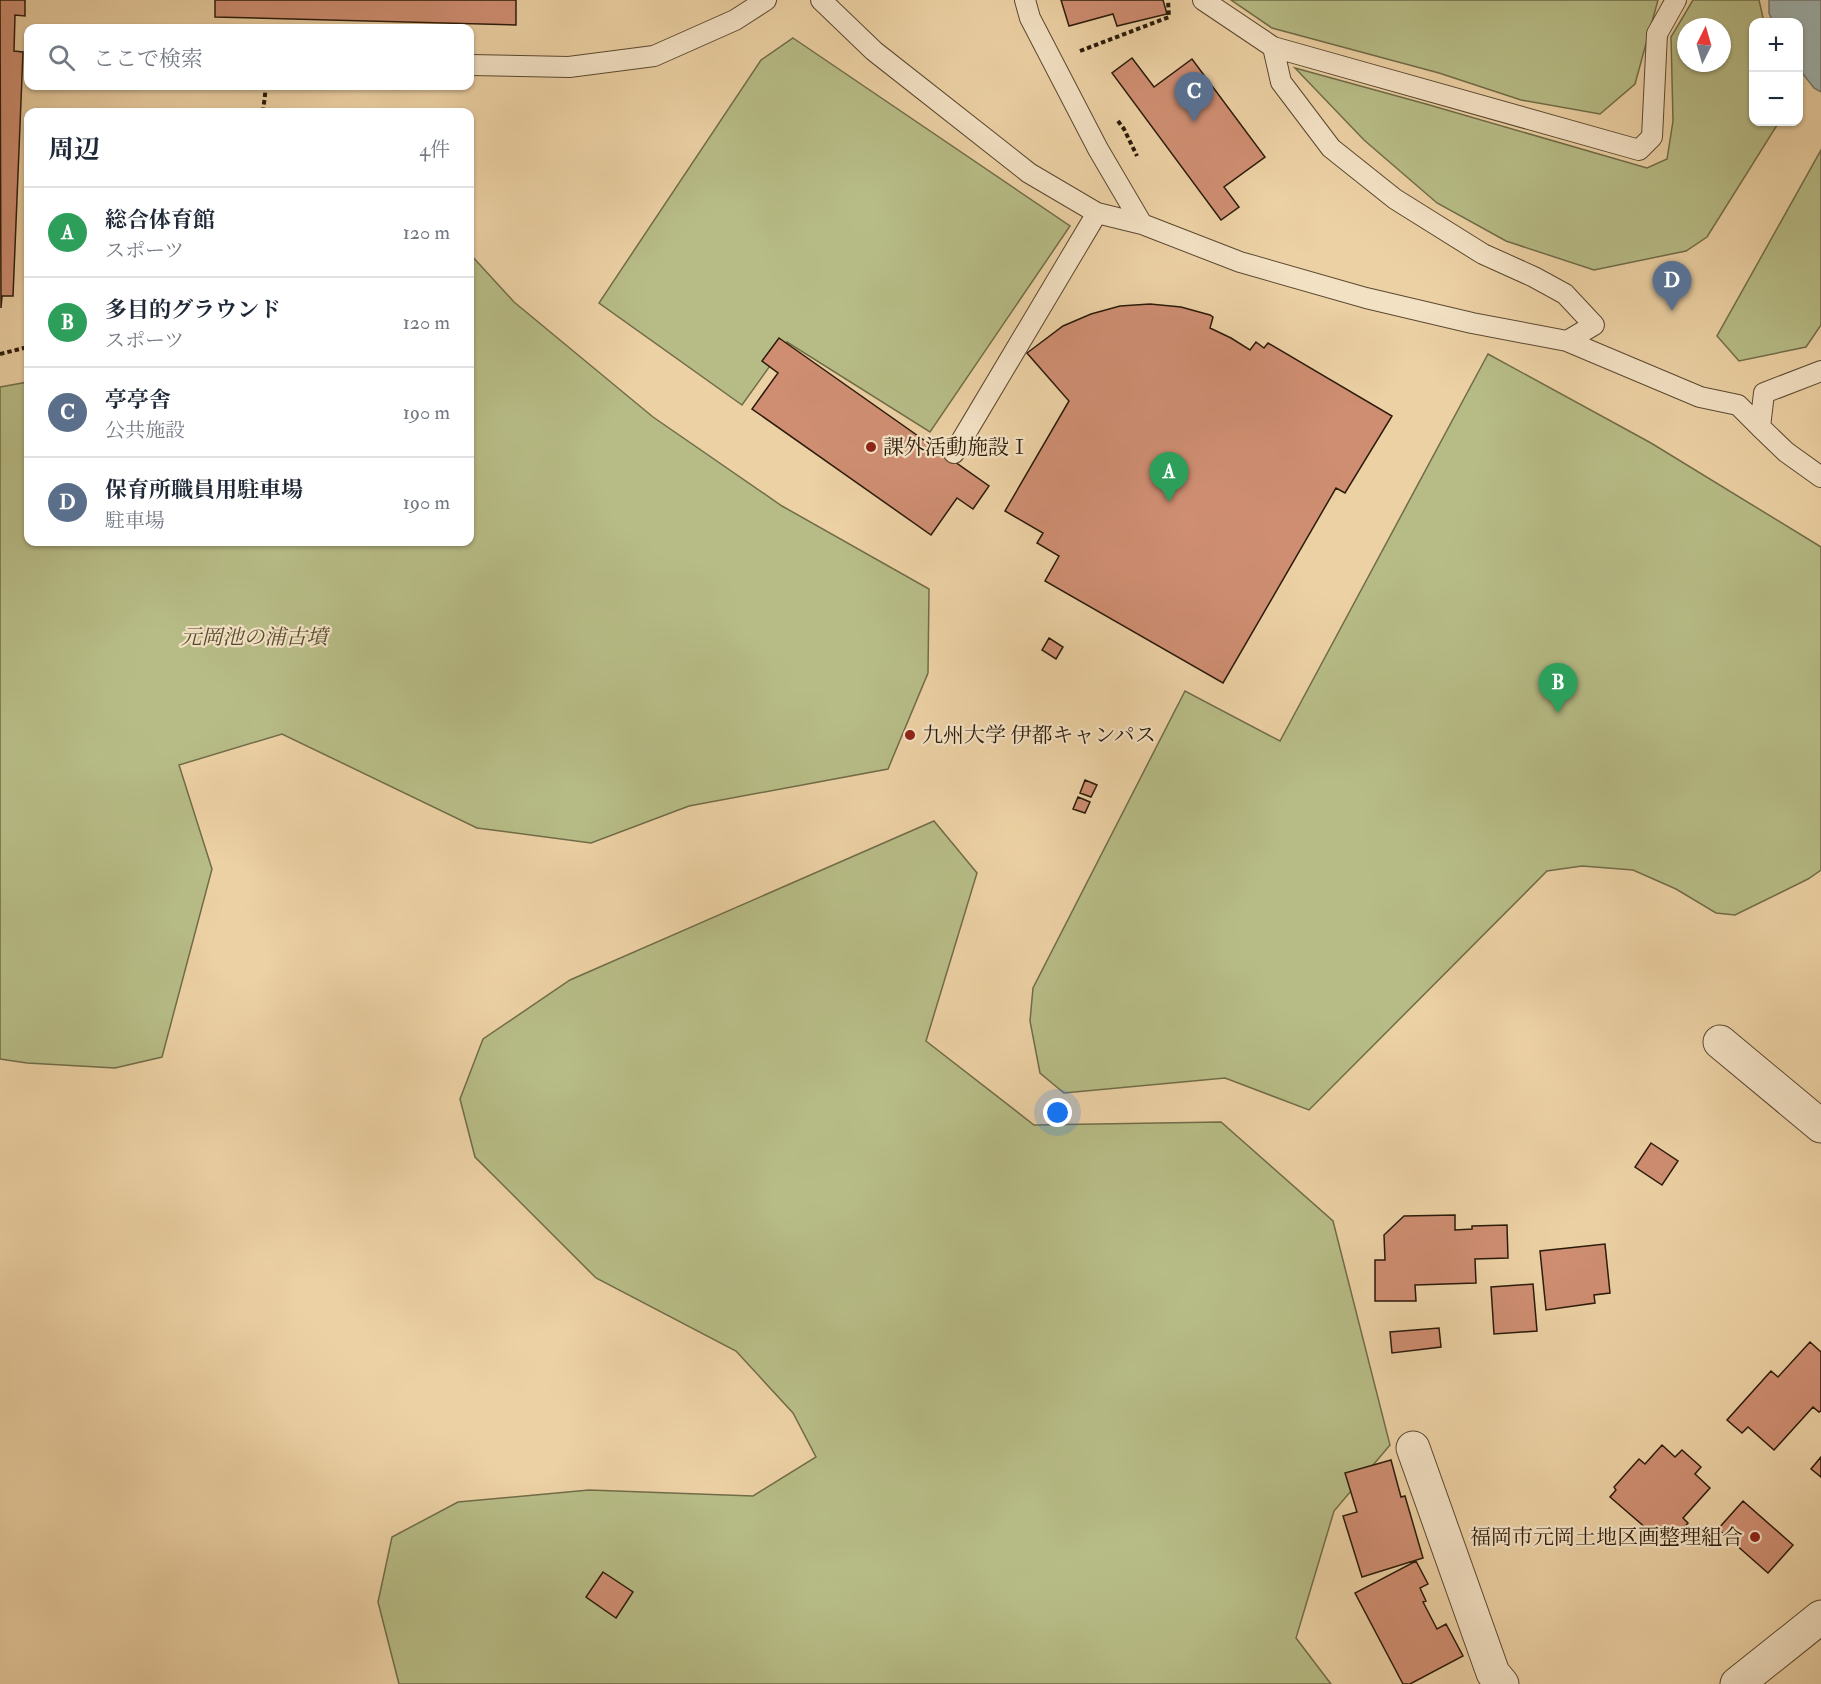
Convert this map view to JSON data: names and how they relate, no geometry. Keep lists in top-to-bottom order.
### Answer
{
  "parks": ["元岡池の浦古墳"],
  "places": ["課外活動施設Ⅰ", "九州大学 伊都キャンパス", "福岡市元岡土地区画整理組合"],
  "north": "top",
  "page": {
    "map_buttons": ["+", "−"],
    "search": "ここで検索",
    "pins": [
      "C",
      "D",
      "A",
      "B"
    ],
    "heading": ["周辺", "4件"],
    "list": [
      {
        "mark": "A",
        "name": "総合体育館",
        "note": "スポーツ",
        "value": "120 m"
      },
      {
        "mark": "B",
        "name": "多目的グラウンド",
        "note": "スポーツ",
        "value": "120 m"
      },
      {
        "mark": "C",
        "name": "亭亭舎",
        "note": "公共施設",
        "value": "190 m"
      },
      {
        "mark": "D",
        "name": "保育所職員用駐車場",
        "note": "駐車場",
        "value": "190 m"
      }
    ]
  }
}
